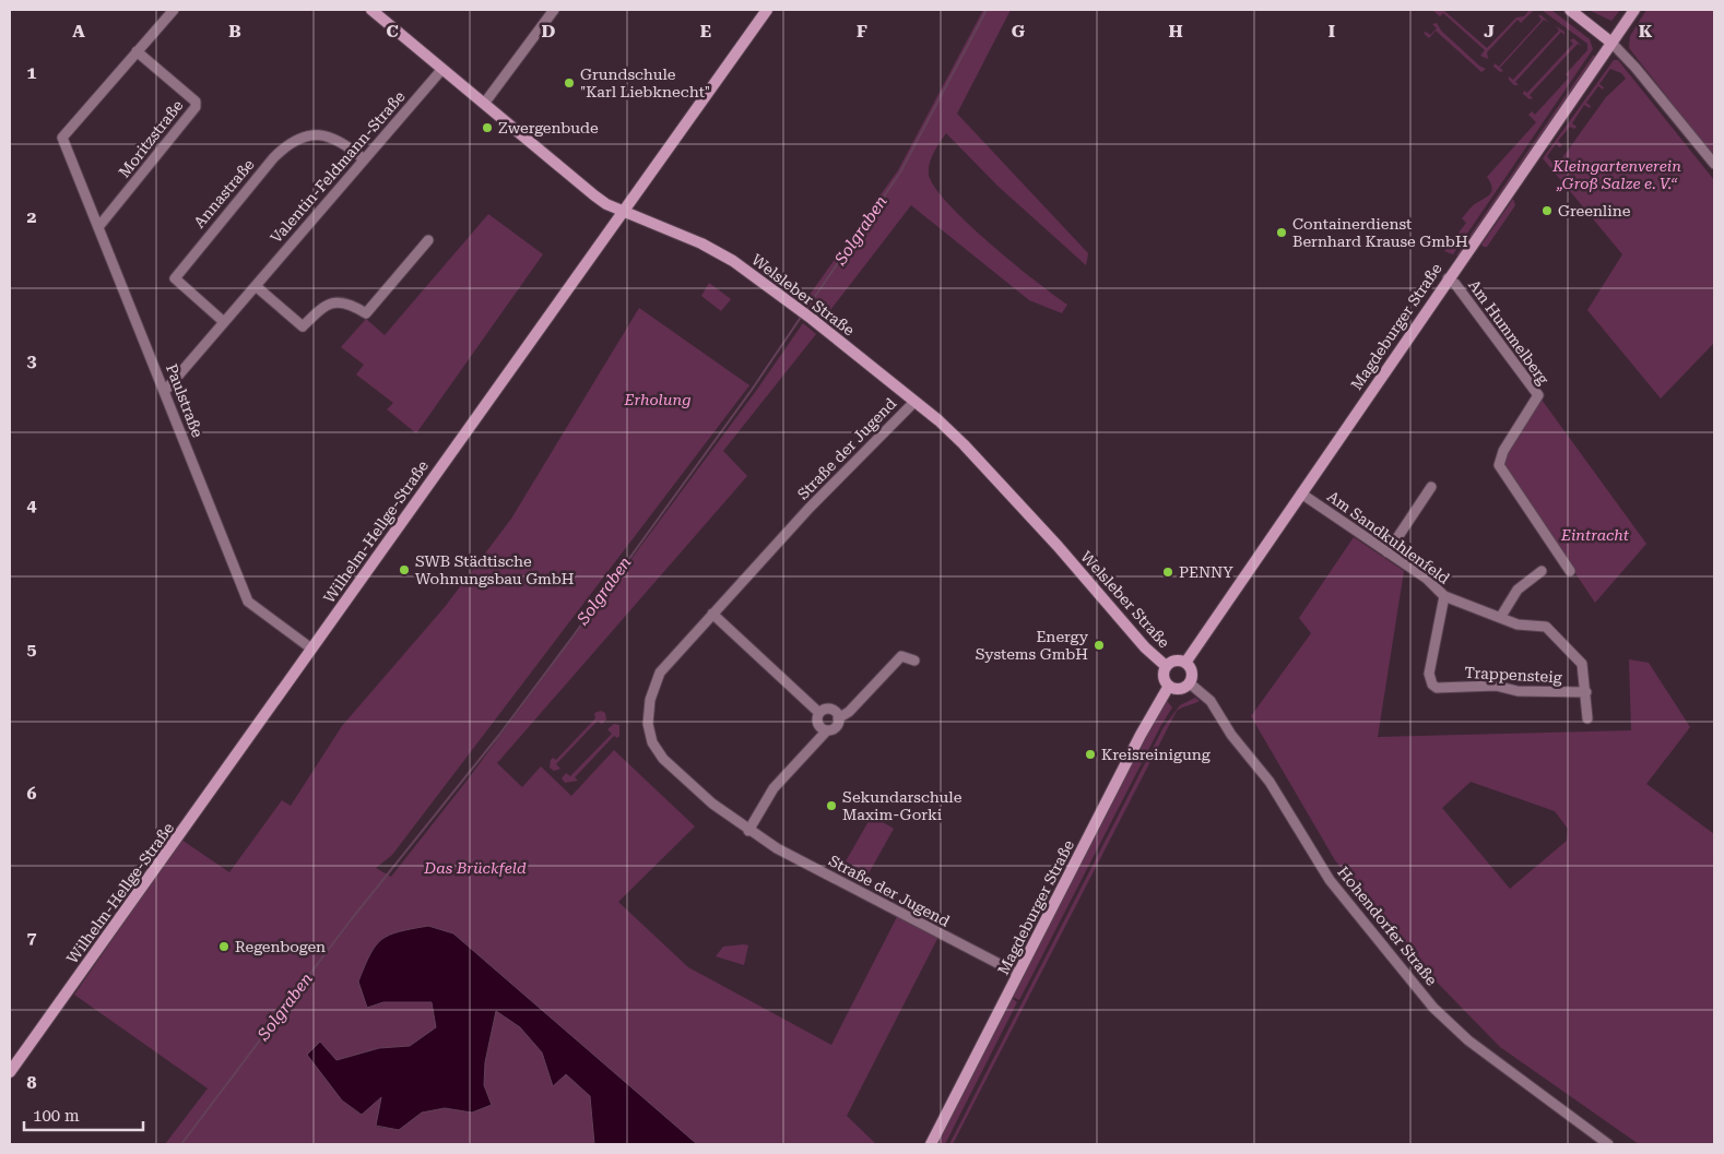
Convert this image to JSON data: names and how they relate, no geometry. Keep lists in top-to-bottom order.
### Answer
{
  "streets": {
    "main road": ["Welsleber Straße", "Magdeburger Straße", "Wilhelm-Hellge-Straße"],
    "street": [
      "Moritzstraße",
      "Valentin-Feldmann-Straße",
      "Annastraße",
      "Am Hummelberg",
      "Paulstraße",
      "Straße der Jugend",
      "Am Sandkuhlenfeld",
      "Trappensteig",
      "Hohendorfer Straße"
    ]
  },
  "crossings": [
    ["Moritzstraße", "Paulstraße"],
    ["Valentin-Feldmann-Straße", "Annastraße"],
    ["Valentin-Feldmann-Straße", "Welsleber Straße"],
    ["Valentin-Feldmann-Straße", "Paulstraße"],
    ["Welsleber Straße", "Magdeburger Straße"],
    ["Welsleber Straße", "Straße der Jugend"],
    ["Welsleber Straße", "Wilhelm-Hellge-Straße"],
    ["Welsleber Straße", "Hohendorfer Straße"],
    ["Magdeburger Straße", "Am Hummelberg"],
    ["Magdeburger Straße", "Straße der Jugend"],
    ["Magdeburger Straße", "Am Sandkuhlenfeld"],
    ["Magdeburger Straße", "Hohendorfer Straße"],
    ["Paulstraße", "Wilhelm-Hellge-Straße"],
    ["Am Sandkuhlenfeld", "Trappensteig"]
  ],
  "water": ["Solgraben"],
  "parks": [
    "Kleingartenverein „Groß Salze e. V.“",
    "Erholung",
    "Eintracht",
    "Das Brückfeld"
  ],
  "places": [
    "Grundschule \"Karl Liebknecht\"",
    "Zwergenbude",
    "Greenline",
    "Containerdienst Bernhard Krause GmbH",
    "SWB Städtische Wohnungsbau GmbH",
    "PENNY",
    "Energy Systems GmbH",
    "Kreisreinigung",
    "Sekundarschule Maxim-Gorki",
    "Regenbogen"
  ],
  "scale_bar": "100 m",
  "grid": {
    "columns": [
      "A",
      "B",
      "C",
      "D",
      "E",
      "F",
      "G",
      "H",
      "I",
      "J",
      "K"
    ],
    "rows": [
      "1",
      "2",
      "3",
      "4",
      "5",
      "6",
      "7",
      "8"
    ]
  }
}
